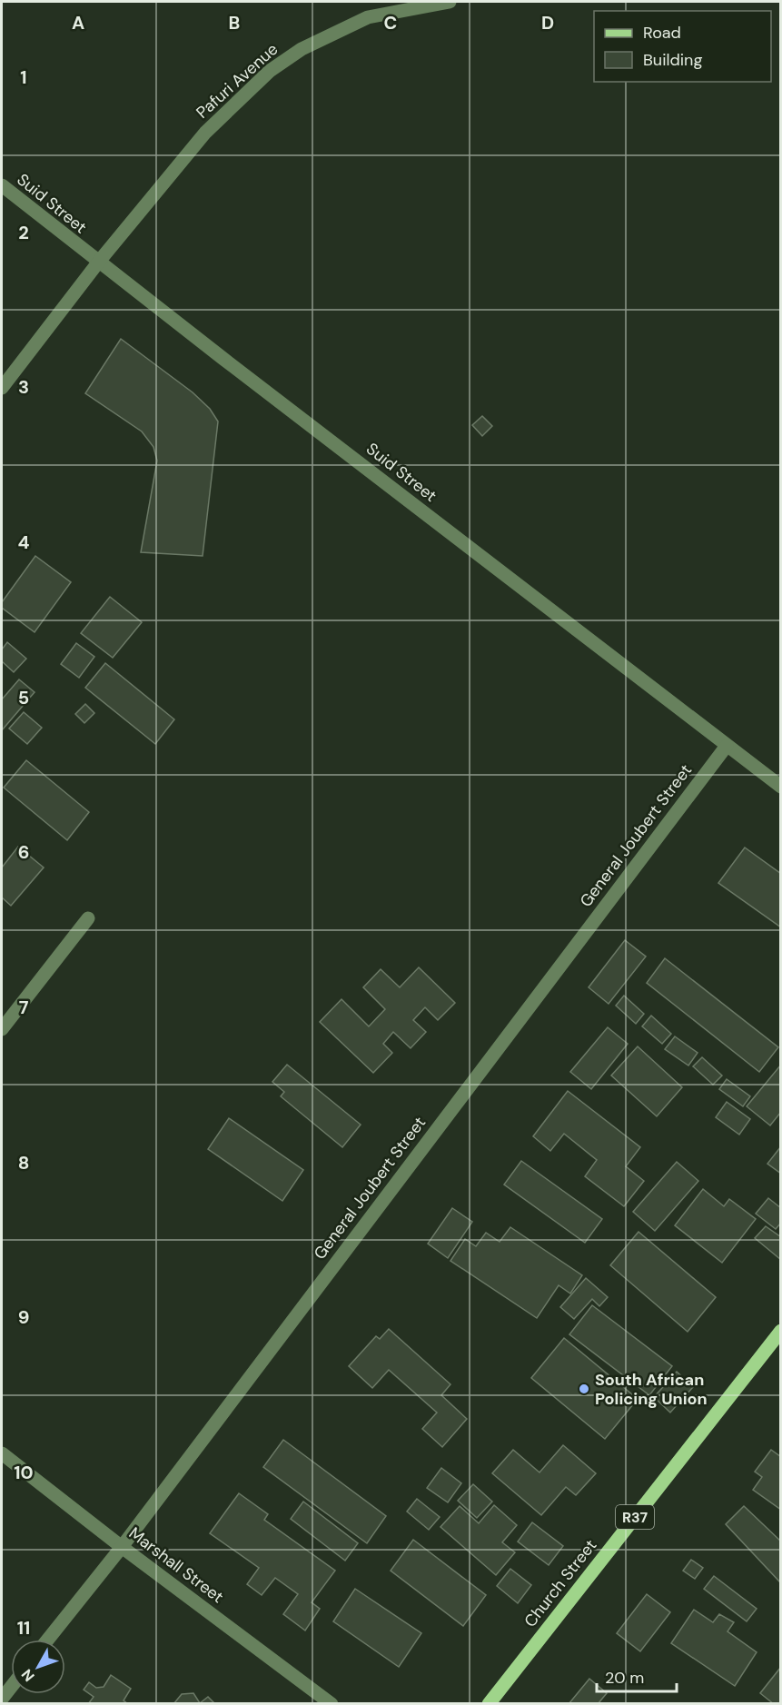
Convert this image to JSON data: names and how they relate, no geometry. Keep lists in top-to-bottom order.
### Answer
{
  "streets": {
    "main road": ["R37", "Church Street"],
    "street": [
      "Pafuri Avenue",
      "Suid Street",
      "General Joubert Street",
      "Marshall Street"
    ]
  },
  "crossings": [
    ["Pafuri Avenue", "Suid Street"],
    ["Suid Street", "General Joubert Street"],
    ["General Joubert Street", "Marshall Street"]
  ],
  "places": ["South African Policing Union"],
  "legend": ["Road", "Building"],
  "scale_bar": "20 m",
  "north": "bottom left",
  "grid": {
    "columns": [
      "A",
      "B",
      "C",
      "D"
    ],
    "rows": [
      "1",
      "2",
      "3",
      "4",
      "5",
      "6",
      "7",
      "8",
      "9",
      "10",
      "11"
    ]
  }
}
